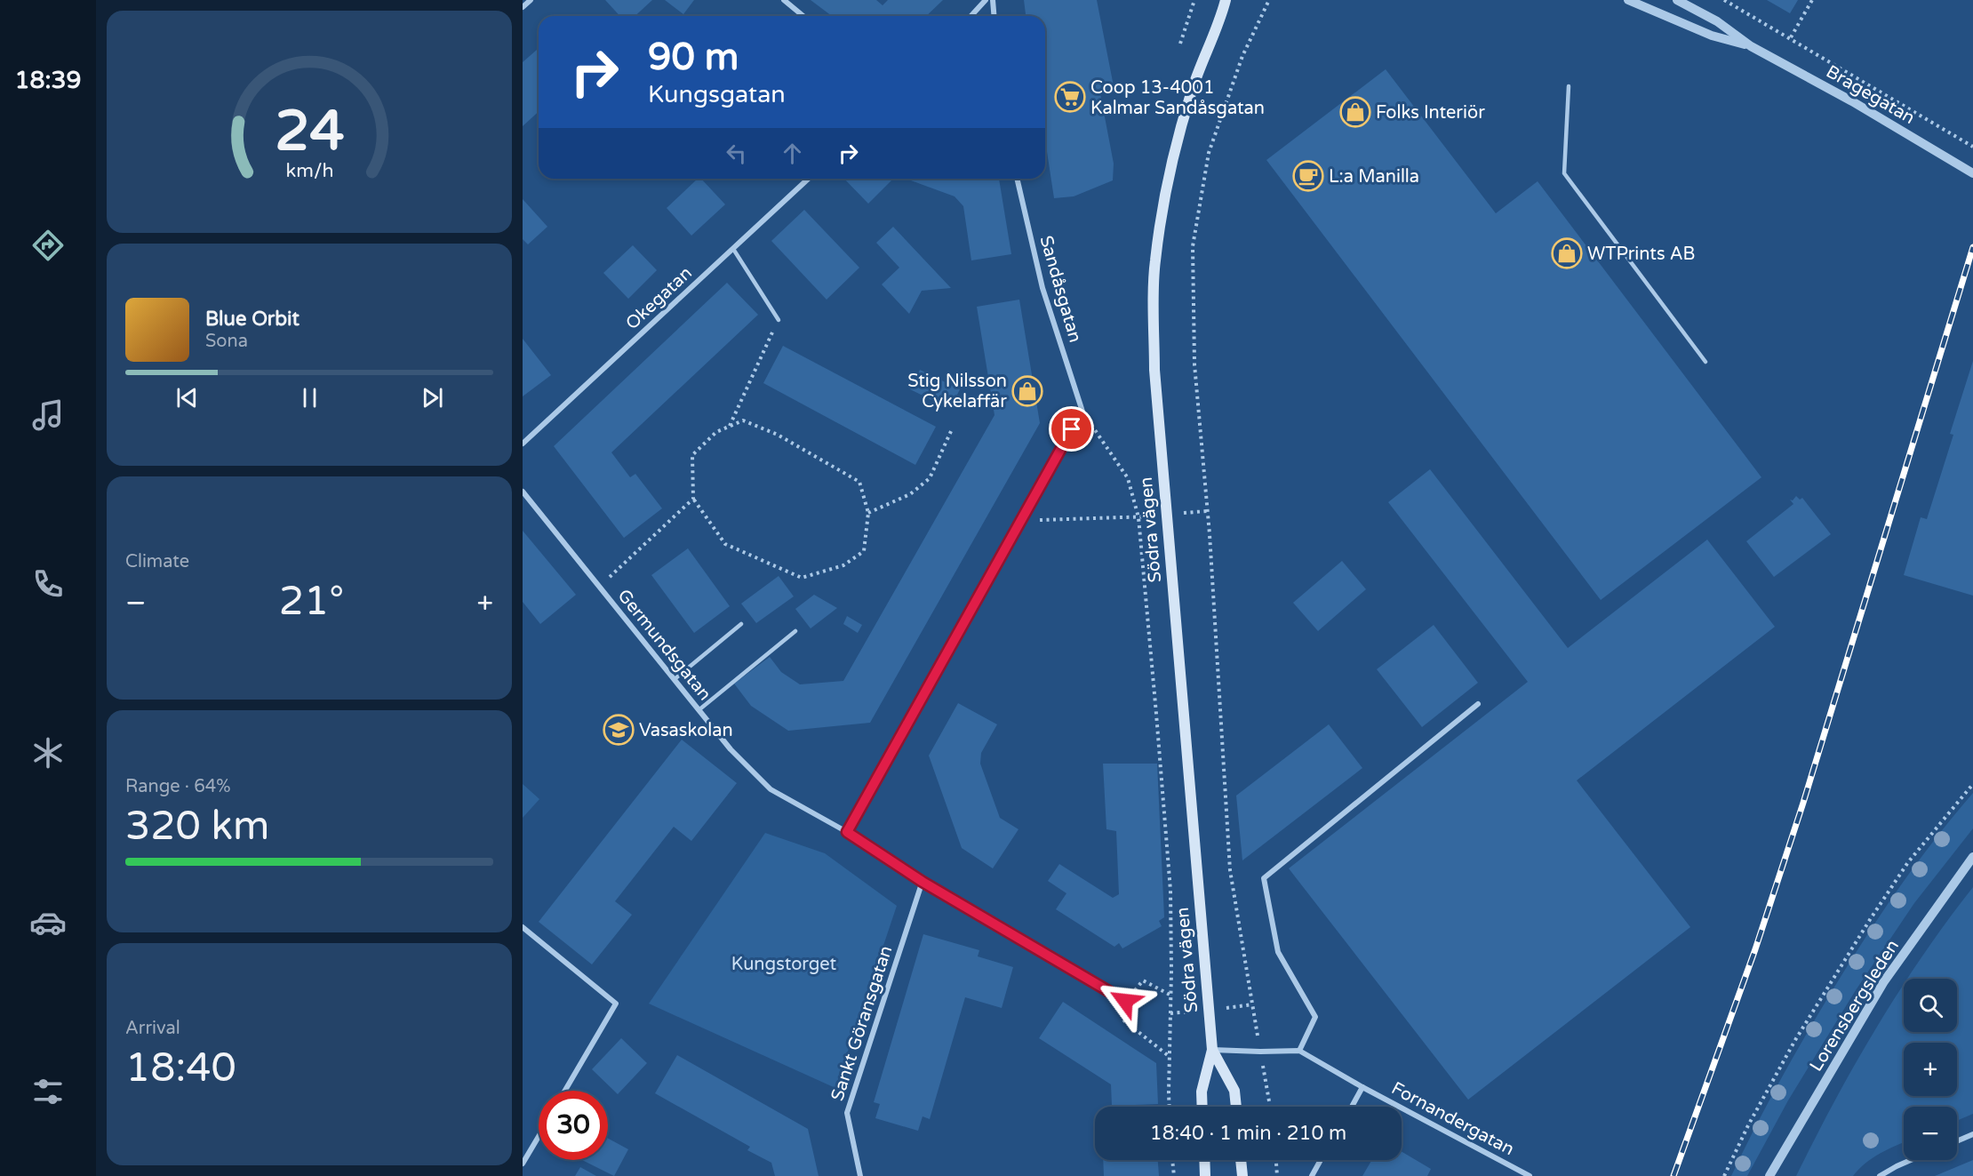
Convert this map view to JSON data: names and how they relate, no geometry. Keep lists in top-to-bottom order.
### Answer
{
  "streets": {
    "main road": ["Södra vägen"],
    "street": [
      "Bragegatan",
      "Sandåsgatan",
      "Okegatan",
      "Germundsgatan",
      "Lorensbergsleden",
      "Sankt Göransgatan",
      "Fornandergatan"
    ]
  },
  "crossings": [
    ["Germundsgatan", "Sankt Göransgatan"]
  ],
  "parks": ["Kungstorget"],
  "places": {
    "supermarket": ["Coop 13-4001 Kalmar Sandåsgatan"],
    "shop": ["Folks Interiör", "WTPrints AB", "Stig Nilsson Cykelaffär"],
    "cafe": ["L:a Manilla"],
    "school or university": ["Vasaskolan"]
  },
  "page": {
    "tabs": "18:39",
    "turn": ["90 m", "Kungsgatan"],
    "song": ["Blue Orbit", "Sona"],
    "tile": [
      "Climate",
      ["Range · 64%", "320 km"],
      ["Arrival", "18:40"]
    ],
    "heat": ["−", "21°", "+"],
    "map_buttons": ["+", "−"],
    "limit": "30",
    "trip": "18:40 · 1 min · 210 m",
    "gauge": ["24", "km/h"]
  }
}
